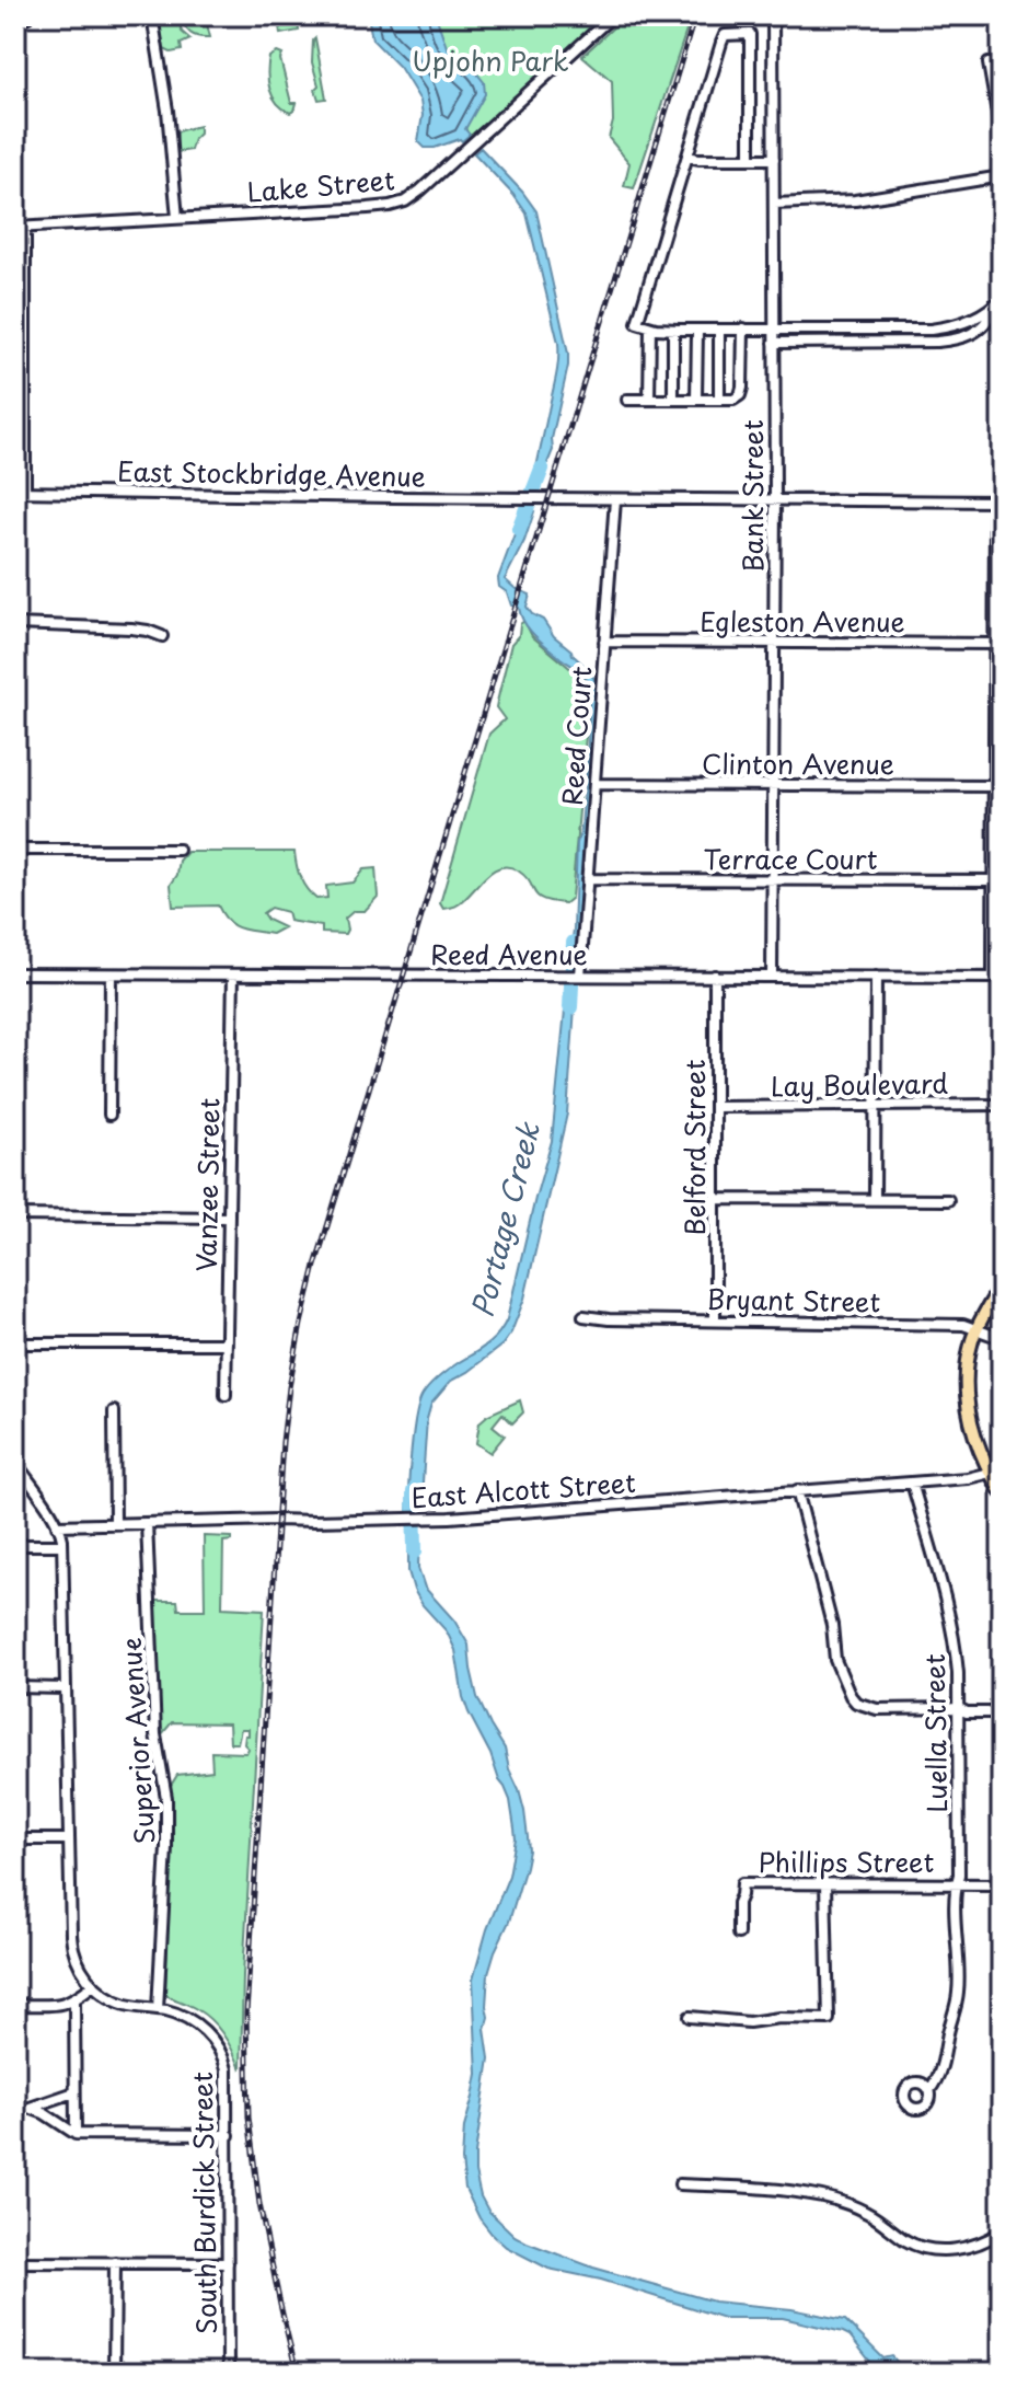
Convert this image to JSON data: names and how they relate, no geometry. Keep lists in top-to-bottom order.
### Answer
{
  "streets": {
    "street": [
      "Lake Street",
      "East Stockbridge Avenue",
      "Bank Street",
      "Egleston Avenue",
      "Reed Court",
      "Clinton Avenue",
      "Terrace Court",
      "Reed Avenue",
      "Lay Boulevard",
      "Belford Street",
      "Vanzee Street",
      "Bryant Street",
      "East Alcott Street",
      "Luella Street",
      "Superior Avenue",
      "Phillips Street",
      "South Burdick Street"
    ]
  },
  "crossings": [
    ["East Stockbridge Avenue", "Bank Street"],
    ["East Stockbridge Avenue", "Reed Court"],
    ["Bank Street", "Egleston Avenue"],
    ["Bank Street", "Clinton Avenue"],
    ["Bank Street", "Terrace Court"],
    ["Bank Street", "Reed Avenue"],
    ["Egleston Avenue", "Reed Court"],
    ["Reed Court", "Clinton Avenue"],
    ["Reed Court", "Terrace Court"],
    ["Reed Court", "Reed Avenue"],
    ["Reed Avenue", "Belford Street"],
    ["Reed Avenue", "Vanzee Street"],
    ["Lay Boulevard", "Belford Street"],
    ["Belford Street", "Bryant Street"],
    ["East Alcott Street", "Luella Street"],
    ["East Alcott Street", "Superior Avenue"],
    ["Luella Street", "Phillips Street"],
    ["Superior Avenue", "South Burdick Street"]
  ],
  "water": ["Portage Creek"],
  "parks": ["Upjohn Park"]
}
